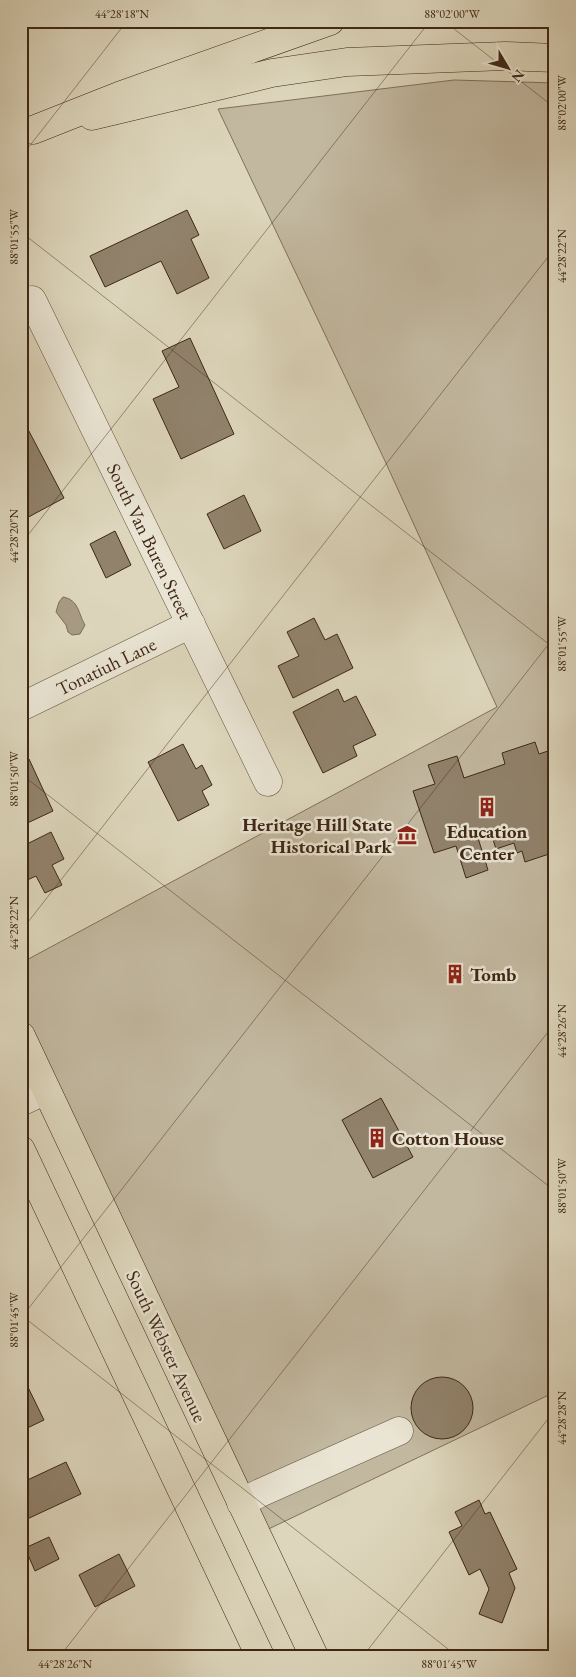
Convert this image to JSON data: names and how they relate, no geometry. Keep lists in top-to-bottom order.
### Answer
{
  "streets": {
    "main road": ["South Webster Avenue"],
    "street": ["South Van Buren Street", "Tonatiuh Lane"]
  },
  "crossings": [
    ["South Van Buren Street", "Tonatiuh Lane"]
  ],
  "places": {
    "building": ["Education Center", "Tomb", "Cotton House"],
    "museum": ["Heritage Hill State Historical Park"]
  },
  "north": "bottom right",
  "coordinates": [
    "44°28'18\"N",
    "88°02'00\"W",
    "88°01'55\"W",
    "44°28'22\"N",
    "44°28'20\"N",
    "88°01'50\"W",
    "44°28'26\"N",
    "88°01'45\"W",
    "44°28'28\"N"
  ]
}
